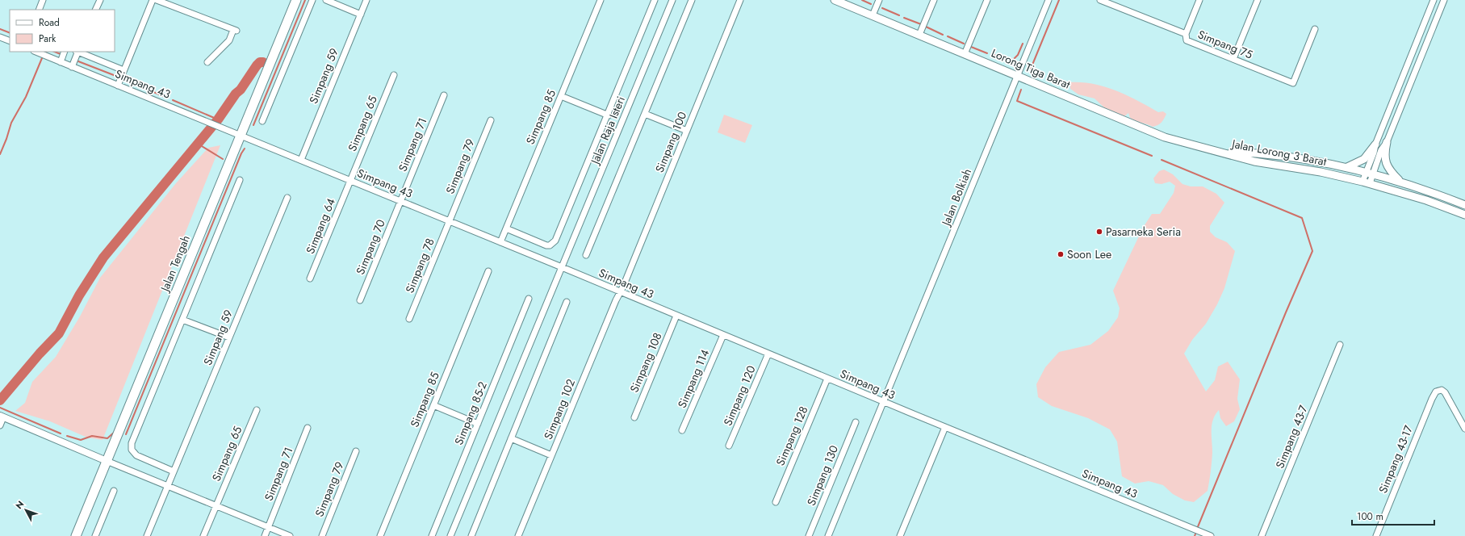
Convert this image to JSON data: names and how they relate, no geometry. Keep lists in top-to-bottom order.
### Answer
{
  "streets": {
    "main road": ["Lorong Tiga Barat", "Jalan Lorong 3 Barat", "Jalan Tengah"],
    "street": [
      "Simpang 75",
      "Simpang 59",
      "Simpang 43",
      "Simpang 85",
      "Simpang 65",
      "Jalan Raja Isteri",
      "Simpang 100",
      "Simpang 71",
      "Simpang 79",
      "Jalan Bolkiah",
      "Simpang 64",
      "Simpang 70",
      "Simpang 78",
      "Simpang 108",
      "Simpang 114",
      "Simpang 120",
      "Simpang 102",
      "Simpang 85-2",
      "Simpang 128",
      "Simpang 43-7",
      "Simpang 43-17",
      "Simpang 130"
    ]
  },
  "crossings": [
    ["Lorong Tiga Barat", "Jalan Lorong 3 Barat"],
    ["Lorong Tiga Barat", "Jalan Bolkiah"],
    ["Simpang 59", "Simpang 43"],
    ["Simpang 43", "Simpang 85"],
    ["Simpang 43", "Simpang 65"],
    ["Simpang 43", "Jalan Raja Isteri"],
    ["Simpang 43", "Simpang 100"],
    ["Simpang 43", "Simpang 71"],
    ["Simpang 43", "Simpang 79"],
    ["Simpang 43", "Jalan Bolkiah"],
    ["Simpang 43", "Simpang 64"],
    ["Simpang 43", "Simpang 70"],
    ["Simpang 43", "Jalan Tengah"],
    ["Simpang 43", "Simpang 78"],
    ["Simpang 43", "Simpang 108"],
    ["Simpang 43", "Simpang 114"],
    ["Simpang 43", "Simpang 120"],
    ["Simpang 43", "Simpang 102"],
    ["Simpang 43", "Simpang 128"],
    ["Simpang 65", "Simpang 64"],
    ["Simpang 100", "Simpang 102"],
    ["Simpang 71", "Simpang 70"],
    ["Simpang 79", "Simpang 78"]
  ],
  "places": ["Pasarneka Seria", "Soon Lee"],
  "legend": ["Road", "Park"],
  "scale_bar": "100 m",
  "north": "top left"
}
